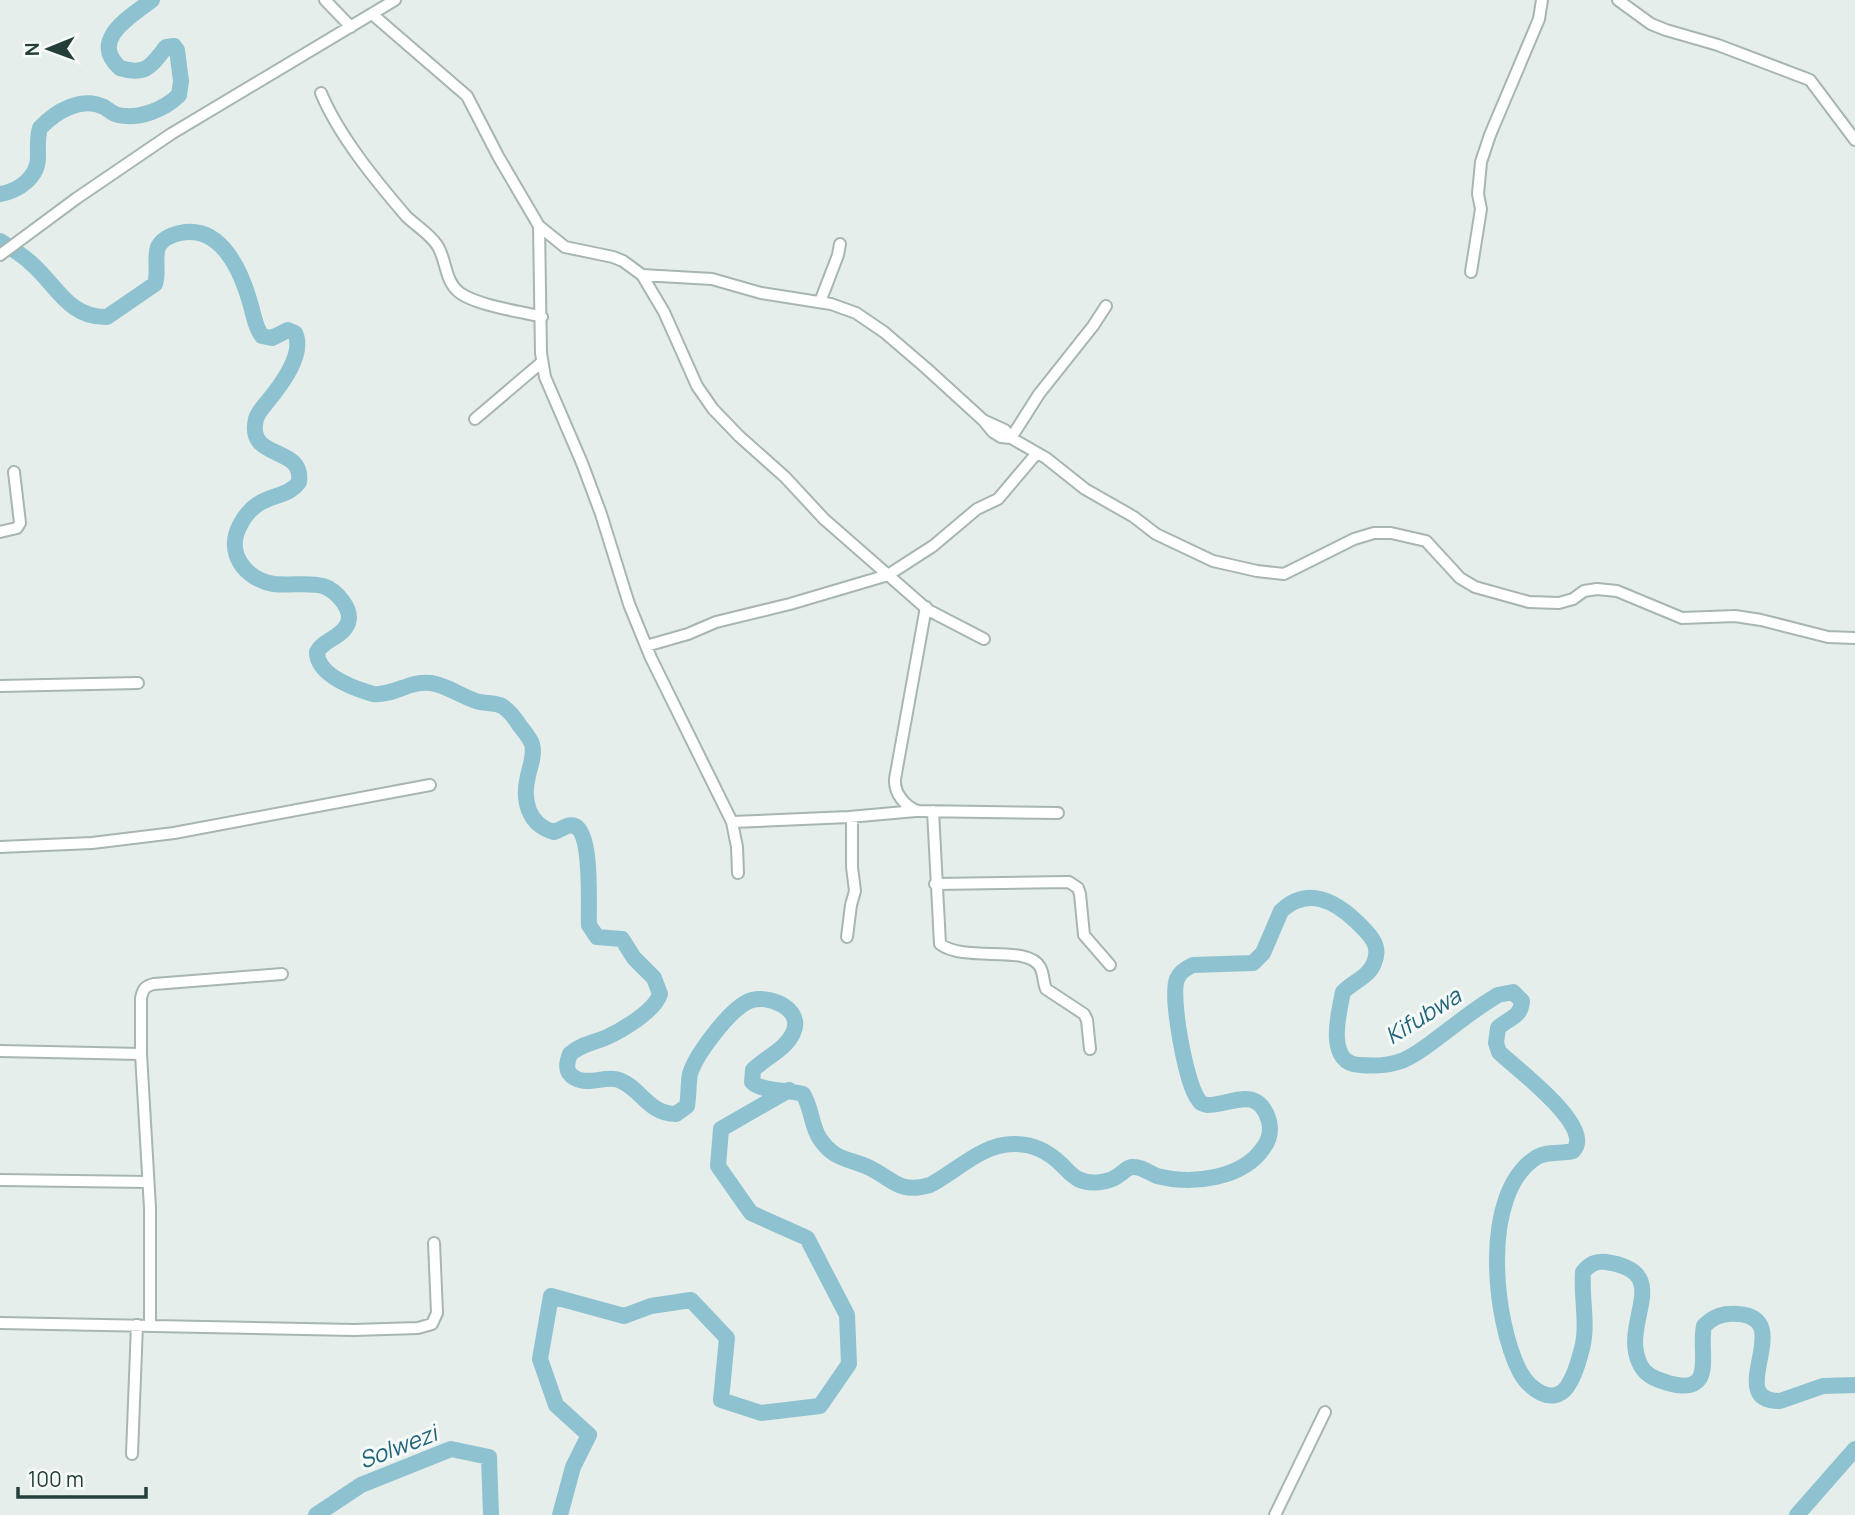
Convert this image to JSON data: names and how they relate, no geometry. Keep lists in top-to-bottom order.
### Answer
{
  "water": ["Kifubwa", "Solwezi"],
  "scale_bar": "100 m",
  "north": "left"
}
